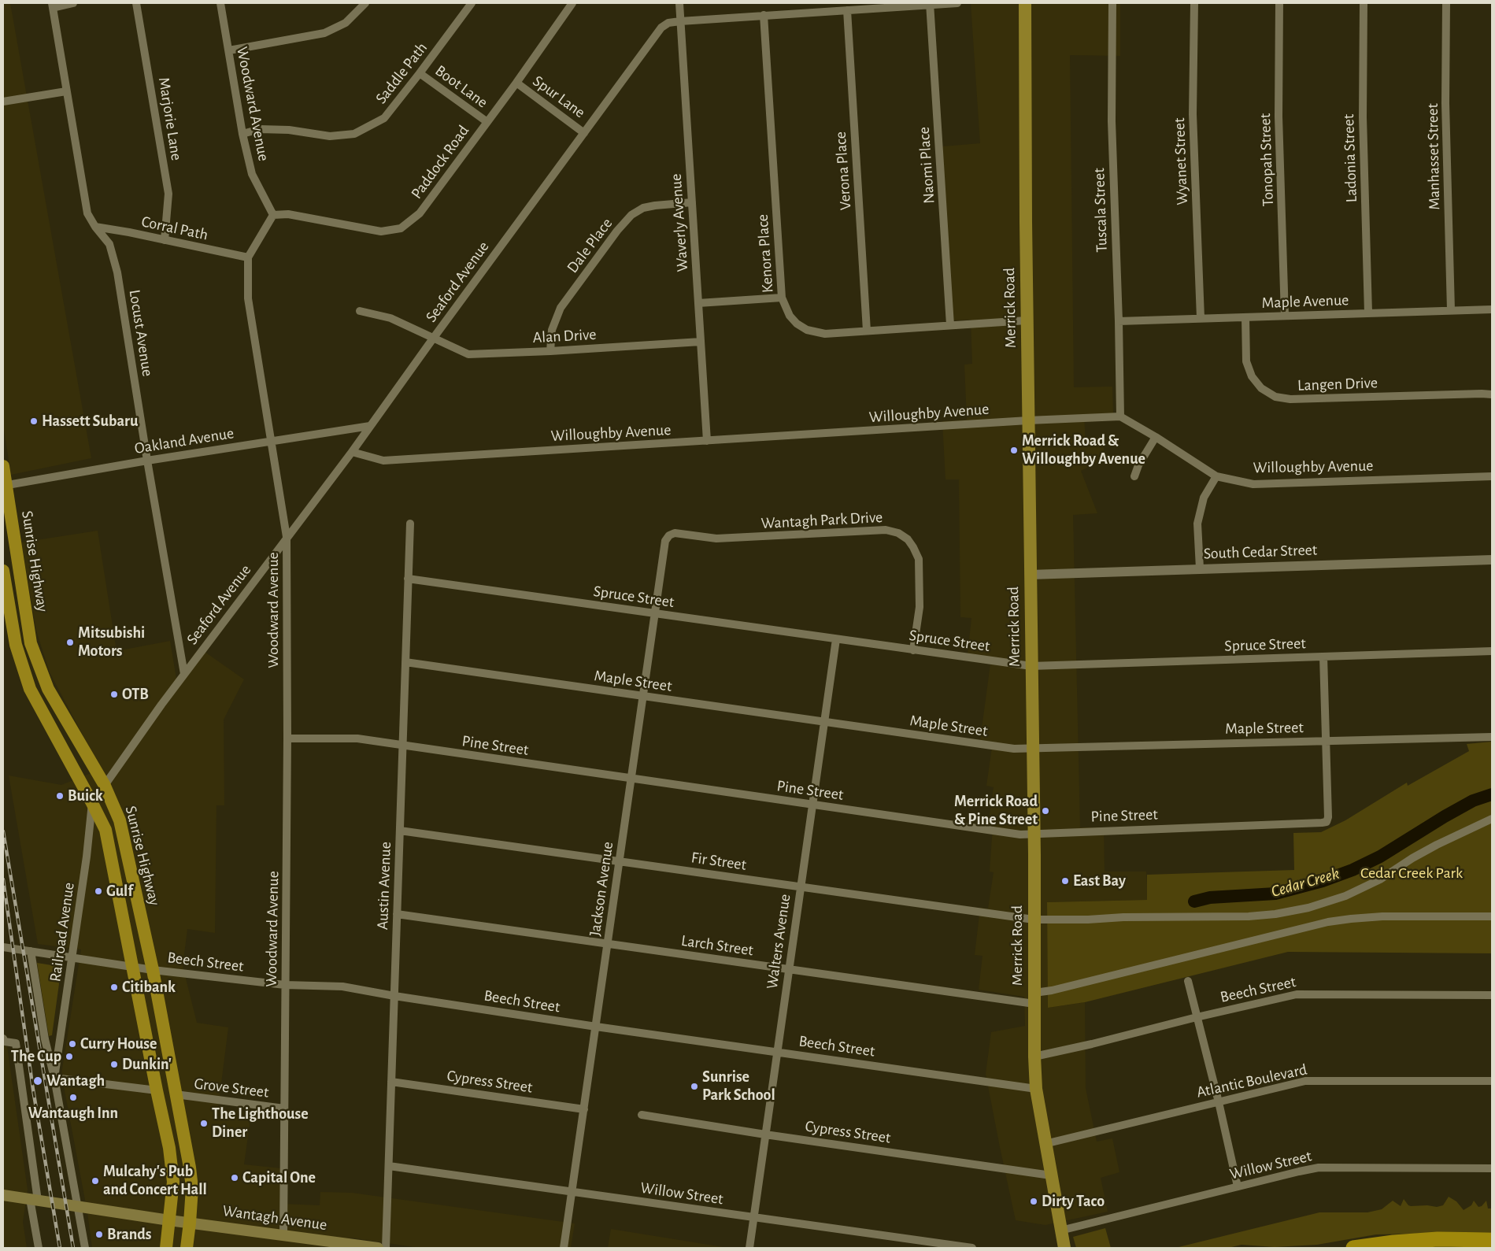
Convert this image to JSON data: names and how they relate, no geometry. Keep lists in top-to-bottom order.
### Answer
{
  "streets": {
    "highway": ["Sunrise Highway"],
    "main road": ["Merrick Road", "Wantagh Avenue"],
    "street": [
      "Saddle Path",
      "Boot Lane",
      "Spur Lane",
      "Woodward Avenue",
      "Marjorie Lane",
      "Manhasset Street",
      "Ladonia Street",
      "Tonopah Street",
      "Wyanet Street",
      "Paddock Road",
      "Naomi Place",
      "Verona Place",
      "Tuscala Street",
      "Waverly Avenue",
      "Corral Path",
      "Dale Place",
      "Kenora Place",
      "Seaford Avenue",
      "Maple Avenue",
      "Locust Avenue",
      "Alan Drive",
      "Langen Drive",
      "Willoughby Avenue",
      "Oakland Avenue",
      "Wantagh Park Drive",
      "South Cedar Street",
      "Spruce Street",
      "Maple Street",
      "Pine Street",
      "Fir Street",
      "Austin Avenue",
      "Jackson Avenue",
      "Railroad Avenue",
      "Walters Avenue",
      "Larch Street",
      "Beech Street",
      "Atlantic Boulevard",
      "Cypress Street",
      "Grove Street",
      "Willow Street"
    ]
  },
  "crossings": [
    ["Saddle Path", "Boot Lane"],
    ["Saddle Path", "Woodward Avenue"],
    ["Boot Lane", "Paddock Road"],
    ["Spur Lane", "Paddock Road"],
    ["Spur Lane", "Seaford Avenue"],
    ["Woodward Avenue", "Paddock Road"],
    ["Woodward Avenue", "Corral Path"],
    ["Woodward Avenue", "Seaford Avenue"],
    ["Woodward Avenue", "Oakland Avenue"],
    ["Woodward Avenue", "Pine Street"],
    ["Woodward Avenue", "Beech Street"],
    ["Woodward Avenue", "Grove Street"],
    ["Woodward Avenue", "Wantagh Avenue"],
    ["Marjorie Lane", "Corral Path"],
    ["Manhasset Street", "Maple Avenue"],
    ["Ladonia Street", "Maple Avenue"],
    ["Tonopah Street", "Maple Avenue"],
    ["Wyanet Street", "Maple Avenue"],
    ["Naomi Place", "Kenora Place"],
    ["Naomi Place", "Seaford Avenue"],
    ["Verona Place", "Kenora Place"],
    ["Verona Place", "Seaford Avenue"],
    ["Tuscala Street", "Maple Avenue"],
    ["Tuscala Street", "Willoughby Avenue"],
    ["Waverly Avenue", "Dale Place"],
    ["Waverly Avenue", "Seaford Avenue"],
    ["Waverly Avenue", "Alan Drive"],
    ["Waverly Avenue", "Willoughby Avenue"],
    ["Corral Path", "Locust Avenue"],
    ["Dale Place", "Alan Drive"],
    ["Kenora Place", "Seaford Avenue"],
    ["Kenora Place", "Merrick Road"],
    ["Seaford Avenue", "Locust Avenue"],
    ["Seaford Avenue", "Alan Drive"],
    ["Seaford Avenue", "Willoughby Avenue"],
    ["Seaford Avenue", "Oakland Avenue"],
    ["Seaford Avenue", "Sunrise Highway"],
    ["Seaford Avenue", "Railroad Avenue"],
    ["Maple Avenue", "Langen Drive"],
    ["Merrick Road", "Willoughby Avenue"],
    ["Merrick Road", "South Cedar Street"],
    ["Merrick Road", "Spruce Street"],
    ["Merrick Road", "Maple Street"],
    ["Merrick Road", "Pine Street"],
    ["Merrick Road", "Fir Street"],
    ["Merrick Road", "Larch Street"],
    ["Merrick Road", "Beech Street"],
    ["Merrick Road", "Atlantic Boulevard"],
    ["Merrick Road", "Cypress Street"],
    ["Merrick Road", "Willow Street"],
    ["Locust Avenue", "Oakland Avenue"],
    ["Oakland Avenue", "Sunrise Highway"],
    ["Wantagh Park Drive", "Spruce Street"],
    ["Wantagh Park Drive", "Jackson Avenue"],
    ["Sunrise Highway", "Railroad Avenue"],
    ["Sunrise Highway", "Beech Street"],
    ["Sunrise Highway", "Grove Street"],
    ["Sunrise Highway", "Wantagh Avenue"],
    ["Spruce Street", "Austin Avenue"],
    ["Spruce Street", "Jackson Avenue"],
    ["Spruce Street", "Walters Avenue"],
    ["Maple Street", "Pine Street"],
    ["Maple Street", "Austin Avenue"],
    ["Maple Street", "Jackson Avenue"],
    ["Maple Street", "Walters Avenue"],
    ["Pine Street", "Austin Avenue"],
    ["Pine Street", "Jackson Avenue"],
    ["Pine Street", "Walters Avenue"],
    ["Fir Street", "Austin Avenue"],
    ["Fir Street", "Jackson Avenue"],
    ["Fir Street", "Walters Avenue"],
    ["Austin Avenue", "Larch Street"],
    ["Austin Avenue", "Beech Street"],
    ["Austin Avenue", "Cypress Street"],
    ["Austin Avenue", "Willow Street"],
    ["Jackson Avenue", "Larch Street"],
    ["Jackson Avenue", "Beech Street"],
    ["Jackson Avenue", "Cypress Street"],
    ["Jackson Avenue", "Willow Street"],
    ["Railroad Avenue", "Beech Street"],
    ["Railroad Avenue", "Wantagh Avenue"],
    ["Walters Avenue", "Larch Street"],
    ["Walters Avenue", "Beech Street"],
    ["Walters Avenue", "Cypress Street"],
    ["Walters Avenue", "Willow Street"]
  ],
  "water": ["Cedar Creek"],
  "parks": ["Cedar Creek Park"],
  "places": [
    "Hassett Subaru",
    "Merrick Road & Willoughby Avenue",
    "Mitsubishi Motors",
    "OTB",
    "Buick",
    "Merrick Road & Pine Street",
    "East Bay",
    "Gulf",
    "Citibank",
    "Curry House",
    "The Cup",
    "Dunkin'",
    "Wantagh",
    "Sunrise Park School",
    "Wantaugh Inn",
    "The Lighthouse Diner",
    "Capital One",
    "Mulcahy's Pub and Concert Hall",
    "Dirty Taco",
    "Brands"
  ]
}
